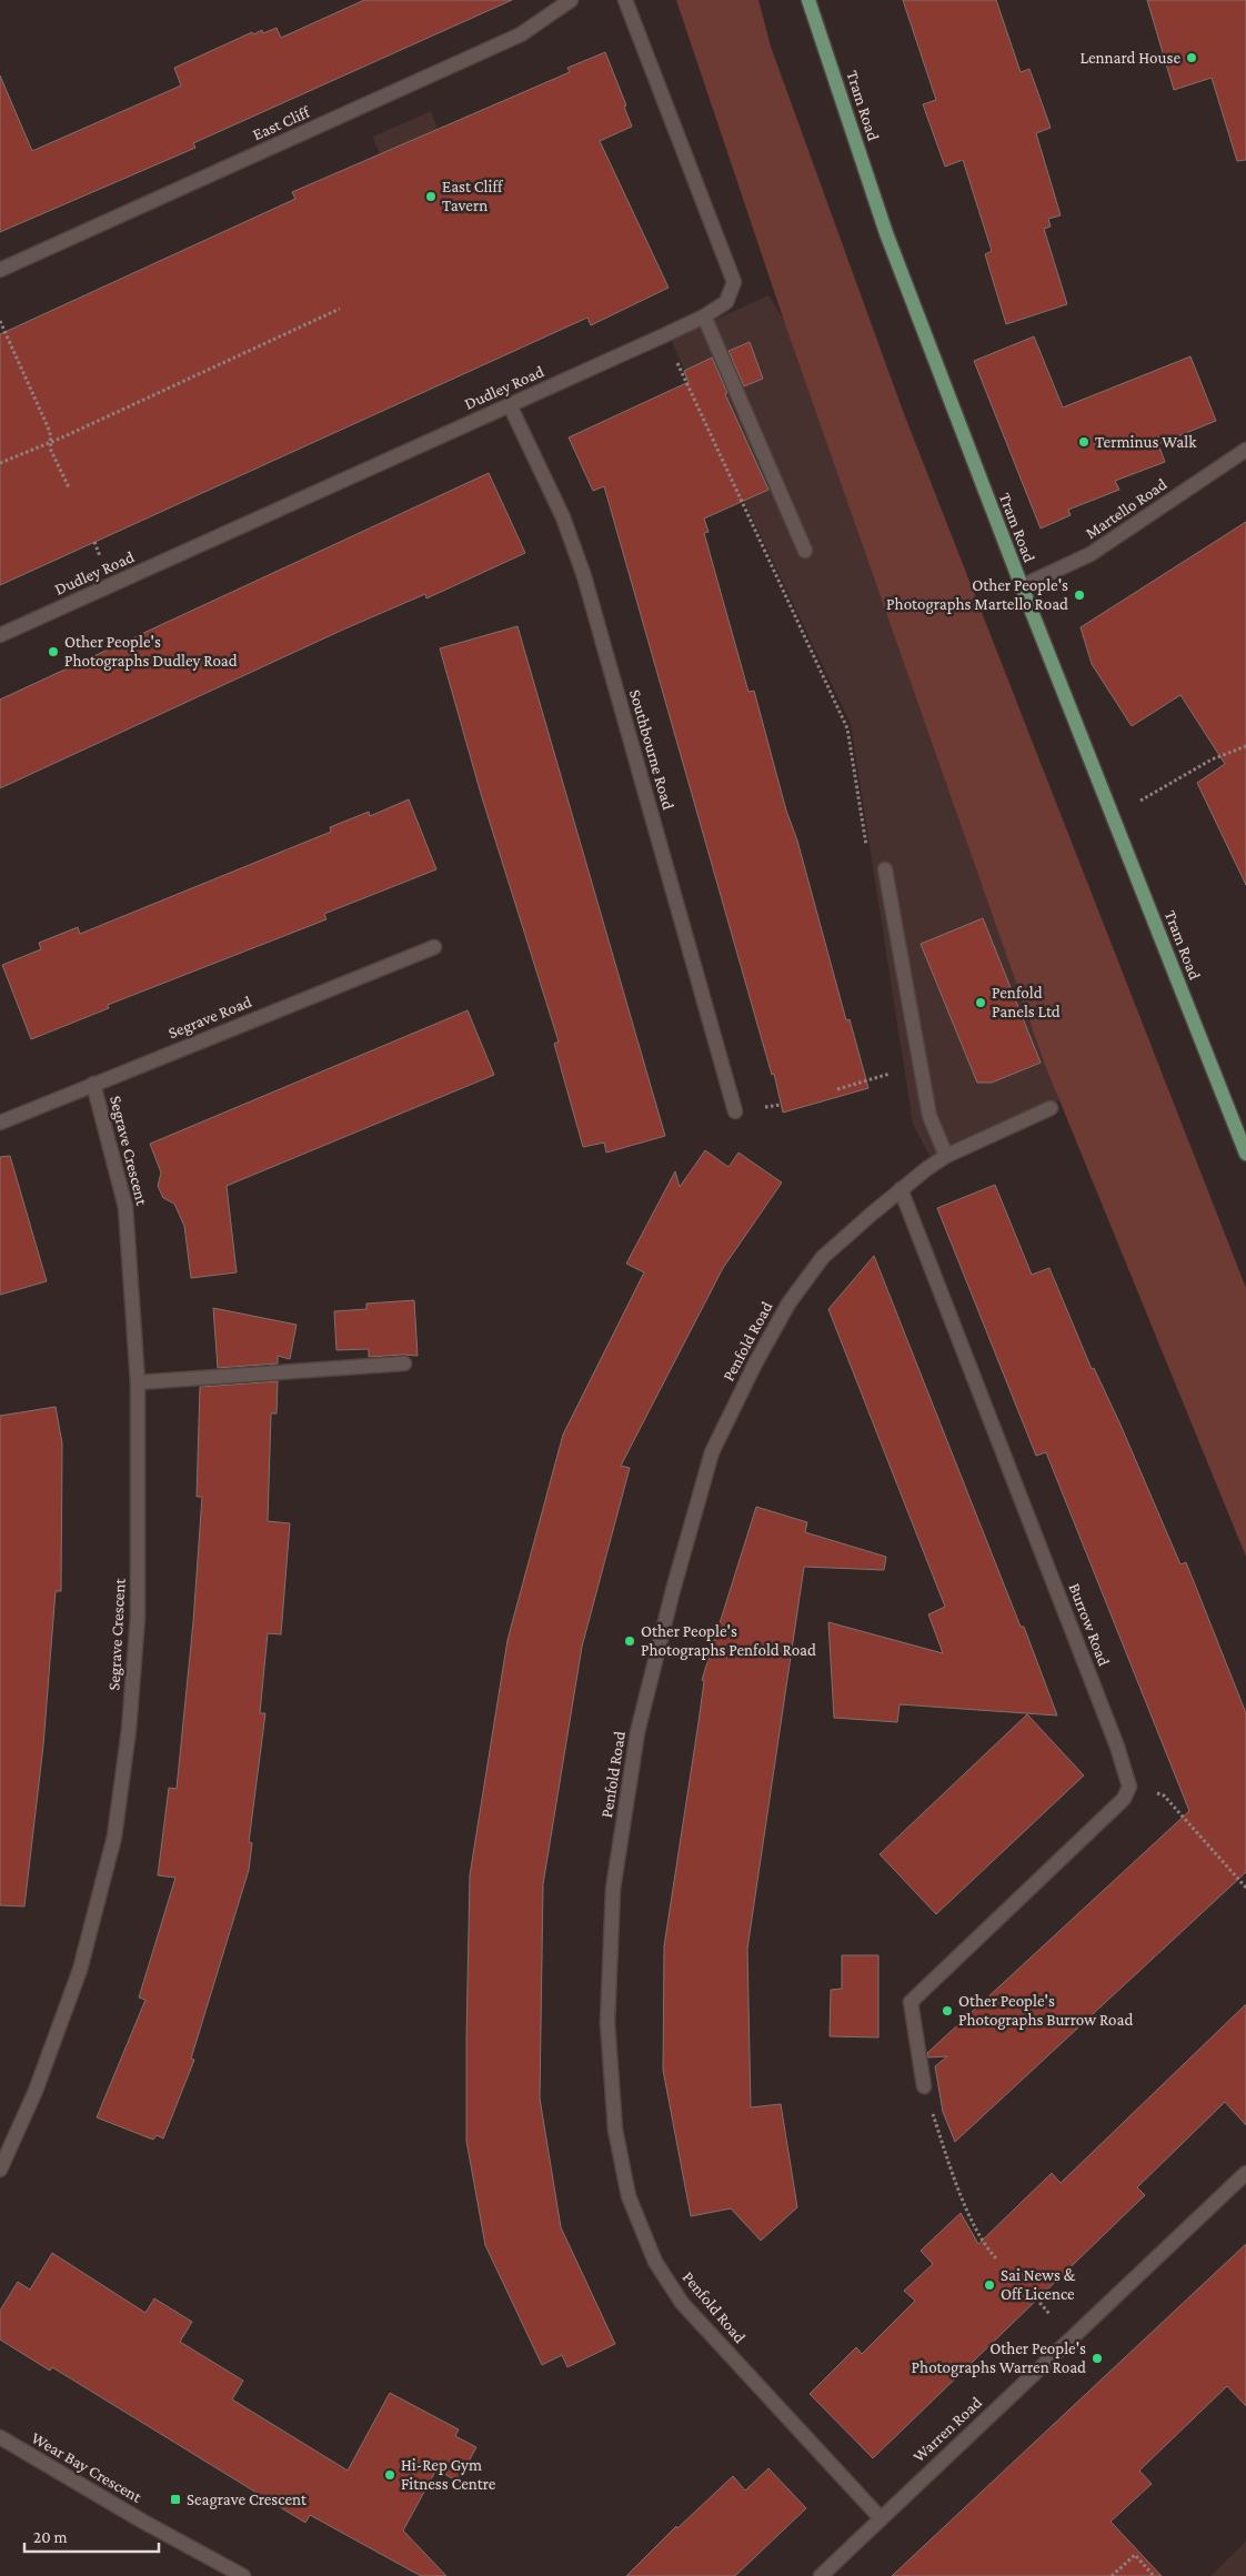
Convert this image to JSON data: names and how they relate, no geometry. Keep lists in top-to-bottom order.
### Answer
{
  "streets": {
    "main road": ["Tram Road"],
    "street": [
      "East Cliff",
      "Dudley Road",
      "Martello Road",
      "Southbourne Road",
      "Segrave Road",
      "Segrave Crescent",
      "Penfold Road",
      "Burrow Road",
      "Warren Road",
      "Wear Bay Crescent"
    ]
  },
  "crossings": [
    ["Tram Road", "Martello Road"],
    ["Dudley Road", "Southbourne Road"],
    ["Segrave Road", "Segrave Crescent"],
    ["Penfold Road", "Burrow Road"],
    ["Penfold Road", "Warren Road"]
  ],
  "places": {
    "other": [
      "Lennard House",
      "East Cliff Tavern",
      "Terminus Walk",
      "Other People's Photographs Martello Road",
      "Other People's Photographs Dudley Road",
      "Penfold Panels Ltd",
      "Other People's Photographs Penfold Road",
      "Other People's Photographs Burrow Road",
      "Sai News & Off Licence",
      "Other People's Photographs Warren Road",
      "Hi-Rep Gym Fitness Centre"
    ],
    "transit": ["Seagrave Crescent"]
  },
  "scale_bar": "20 m"
}
